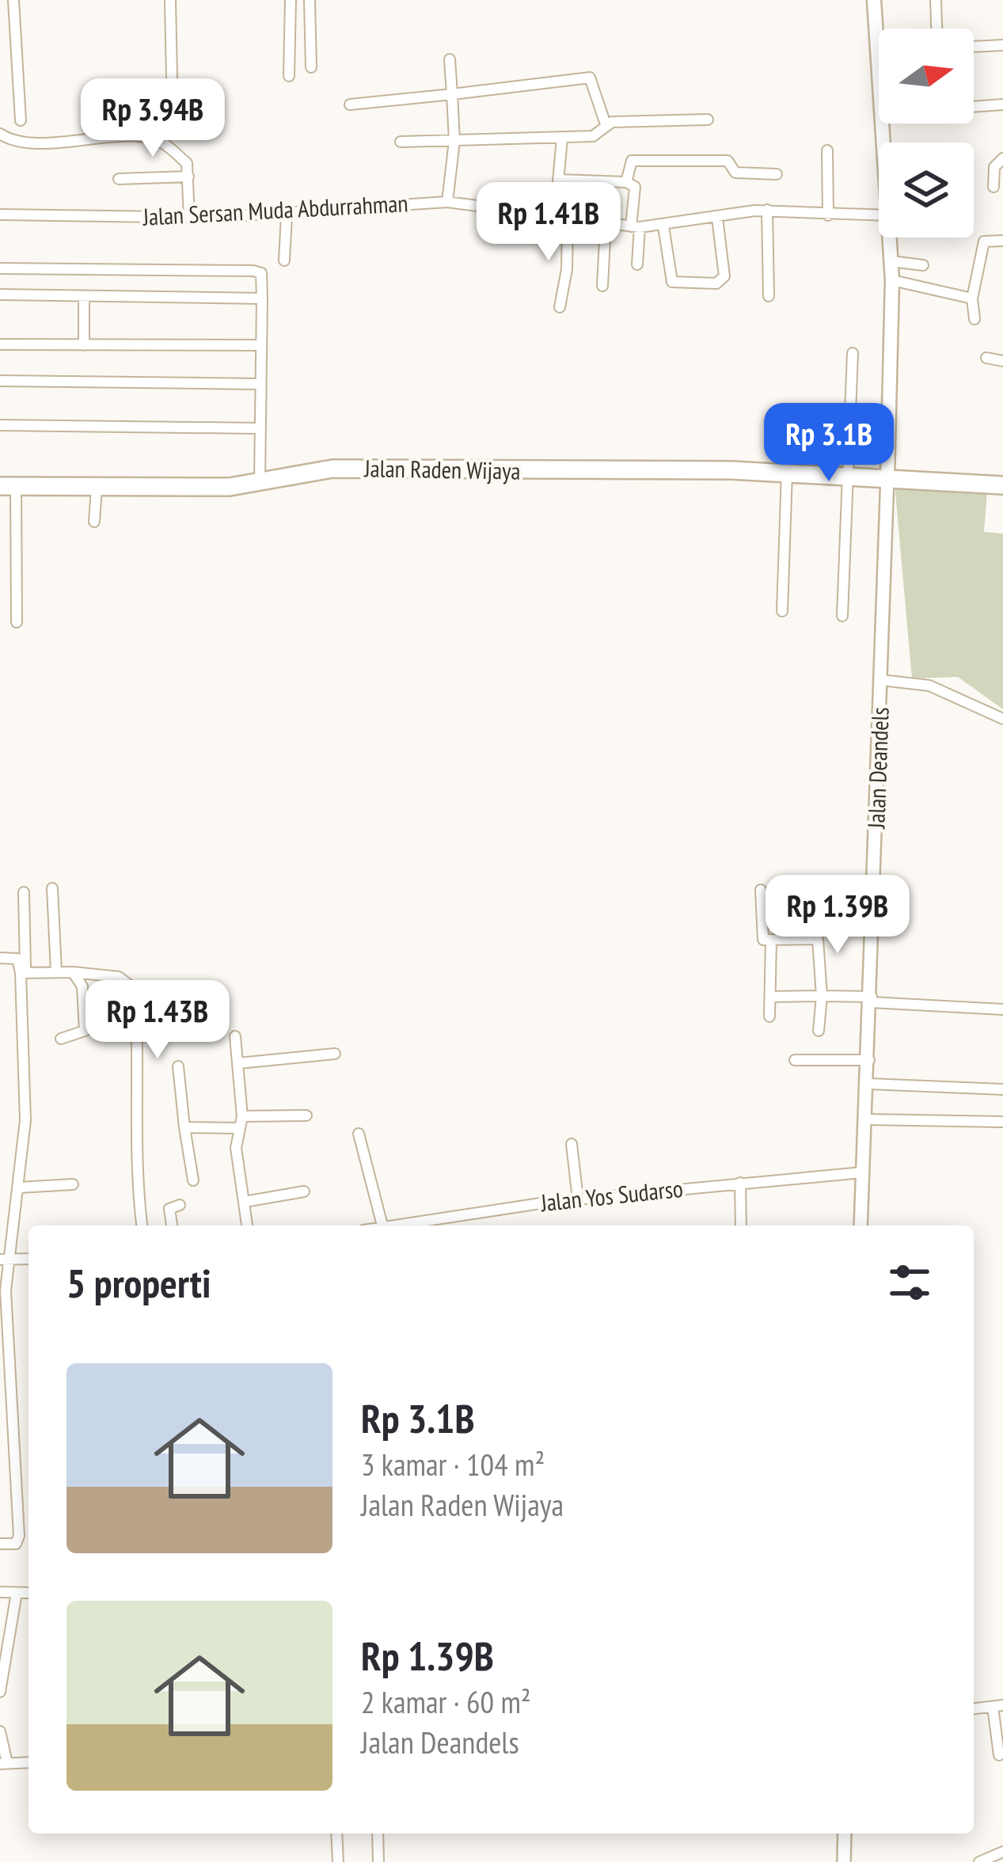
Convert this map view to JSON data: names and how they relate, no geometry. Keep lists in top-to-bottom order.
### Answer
{
  "streets": {
    "highway": ["Jalan Raden Wijaya"],
    "street": ["Jalan Sersan Muda Abdurrahman", "Jalan Deandels", "Jalan Yos Sudarso"]
  },
  "crossings": [
    ["Jalan Raden Wijaya", "Jalan Deandels"],
    ["Jalan Deandels", "Jalan Yos Sudarso"]
  ],
  "north": "right",
  "page": {
    "price": [
      "Rp 3.94B",
      "Rp 1.41B",
      "Rp 3.1B",
      "Rp 1.39B",
      "Rp 1.43B"
    ],
    "heading": "5 properti",
    "list": [
      {
        "name": "Rp 3.1B",
        "note": "3 kamar · 104 m² · Jalan Raden Wijaya"
      },
      {
        "name": "Rp 1.39B",
        "note": "2 kamar · 60 m² · Jalan Deandels"
      }
    ]
  }
}
